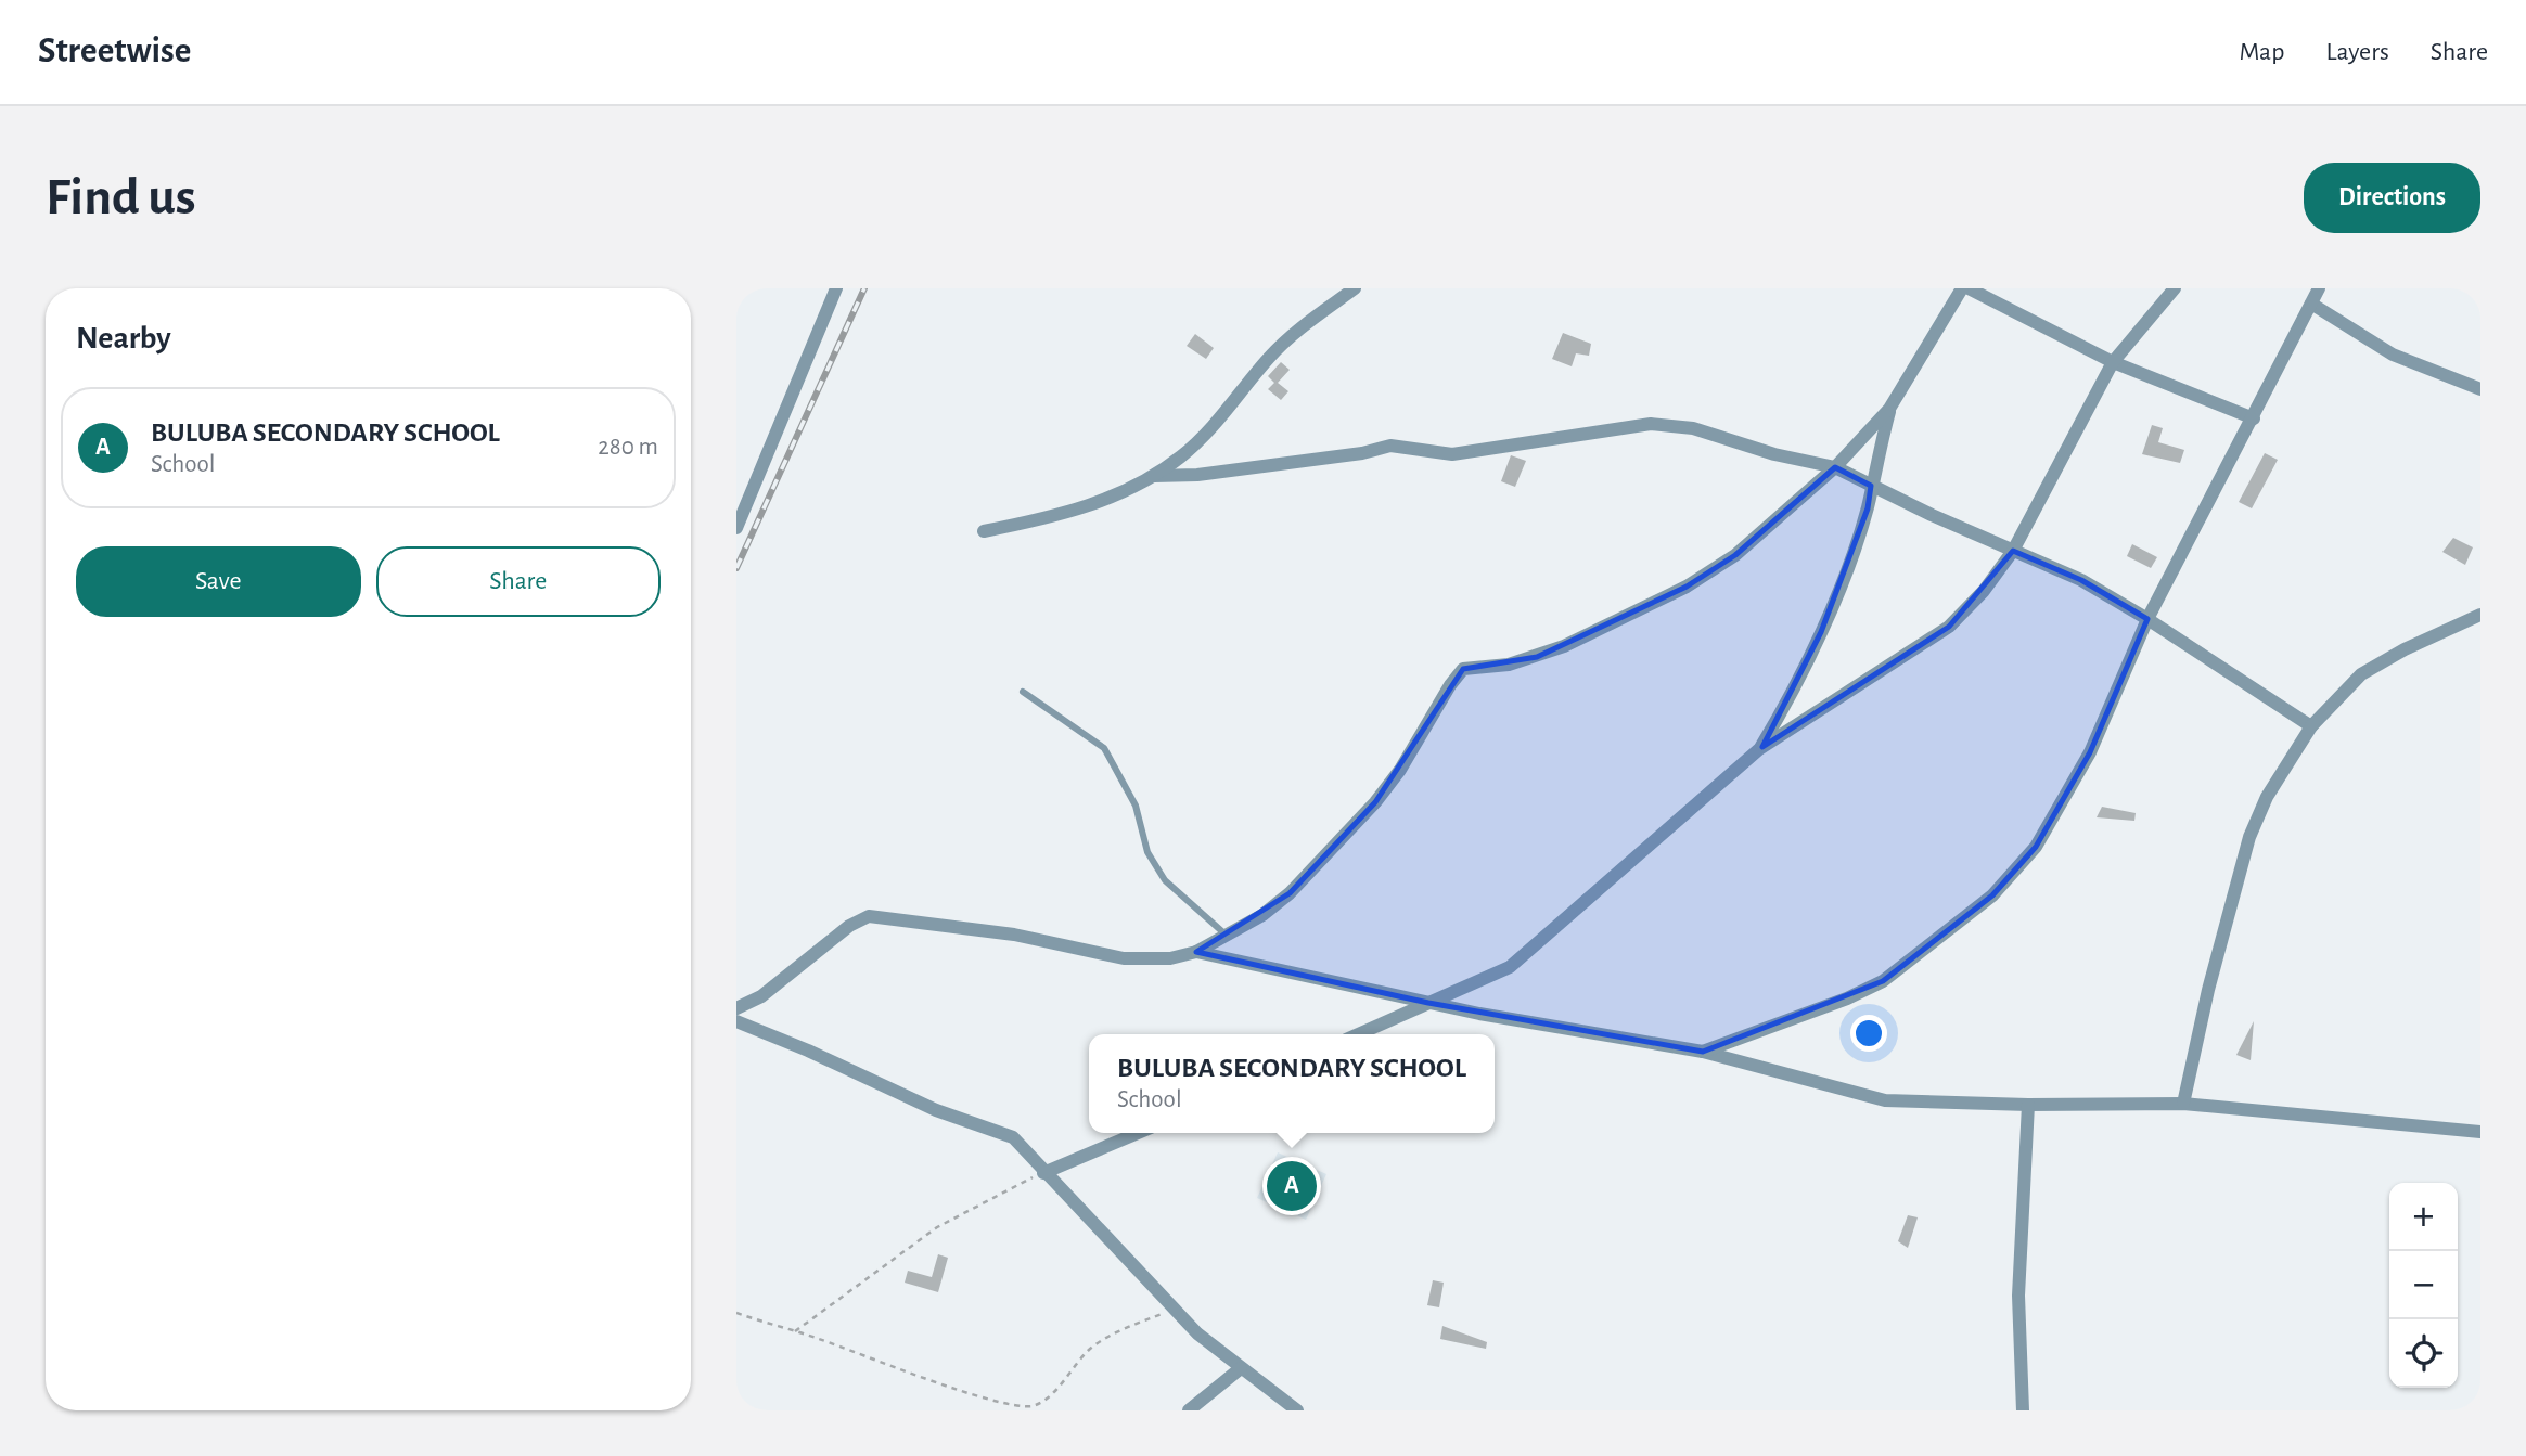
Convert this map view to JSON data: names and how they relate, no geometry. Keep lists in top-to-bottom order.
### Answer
{
  "page": {
    "header": "Streetwise",
    "nav": ["Map", "Layers", "Share"],
    "buttons": [
      "Directions",
      ["Save", "Share"]
    ],
    "title": "Find us",
    "heading": "Nearby",
    "list": [
      {
        "mark": "A",
        "name": "BULUBA SECONDARY SCHOOL",
        "note": "School",
        "value": "280 m"
      }
    ],
    "popup": ["BULUBA SECONDARY SCHOOL", "School"],
    "pins": "A",
    "map_buttons": ["+", "−"]
  }
}
